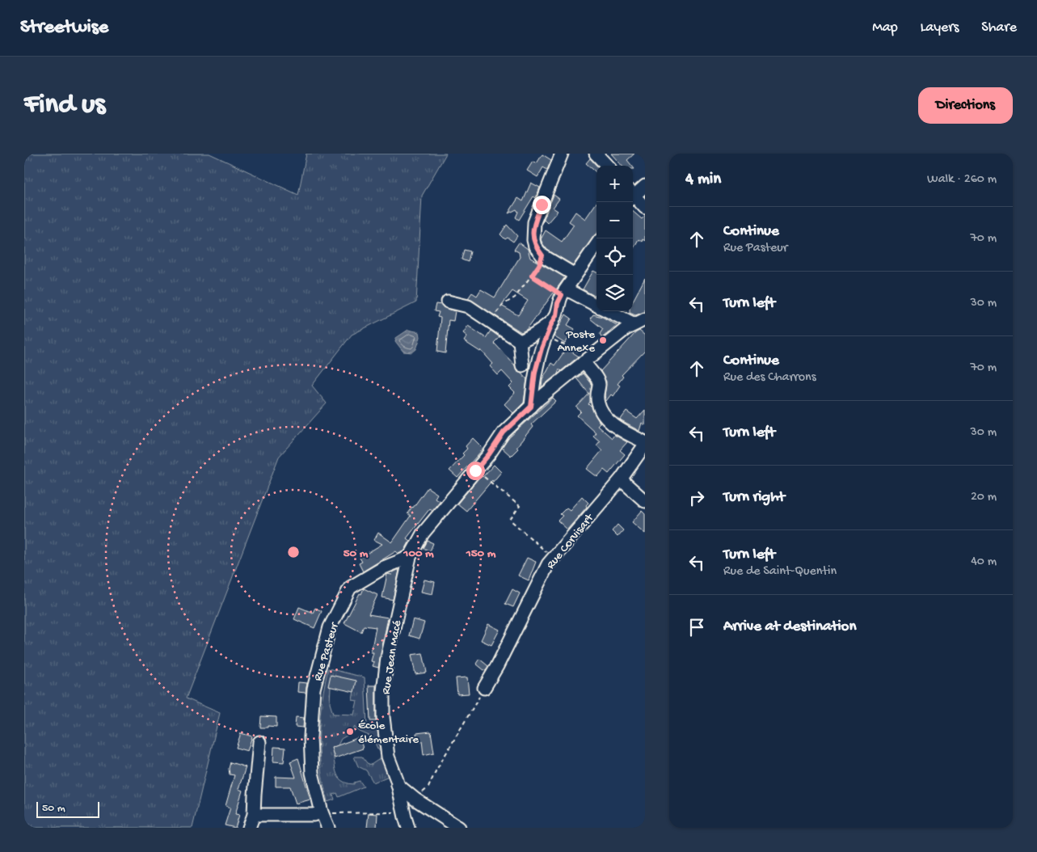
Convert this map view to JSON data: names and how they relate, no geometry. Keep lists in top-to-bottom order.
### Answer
{
  "streets": {
    "street": ["Rue Corvisart", "Rue Pasteur", "Rue Jean Macé"]
  },
  "crossings": [
    ["Rue Pasteur", "Rue Jean Macé"]
  ],
  "places": ["Poste Annexe", "École élémentaire"],
  "scale_bar": "50 m",
  "page": {
    "header": "Streetwise",
    "nav": ["Map", "Layers", "Share"],
    "buttons": "Directions",
    "title": "Find us",
    "heading": ["4 min", "Walk · 260 m"],
    "map_buttons": ["+", "−"],
    "list": [
      ["Continue", "Rue Pasteur", "70 m"],
      ["Turn left", "30 m"],
      ["Continue", "Rue des Charrons", "70 m"],
      ["Turn left", "30 m"],
      ["Turn right", "20 m"],
      ["Turn left", "Rue de Saint-Quentin", "40 m"],
      "Arrive at destination"
    ],
    "scale": "50 m"
  },
  "rings": ["50 m", "100 m", "150 m"]
}
